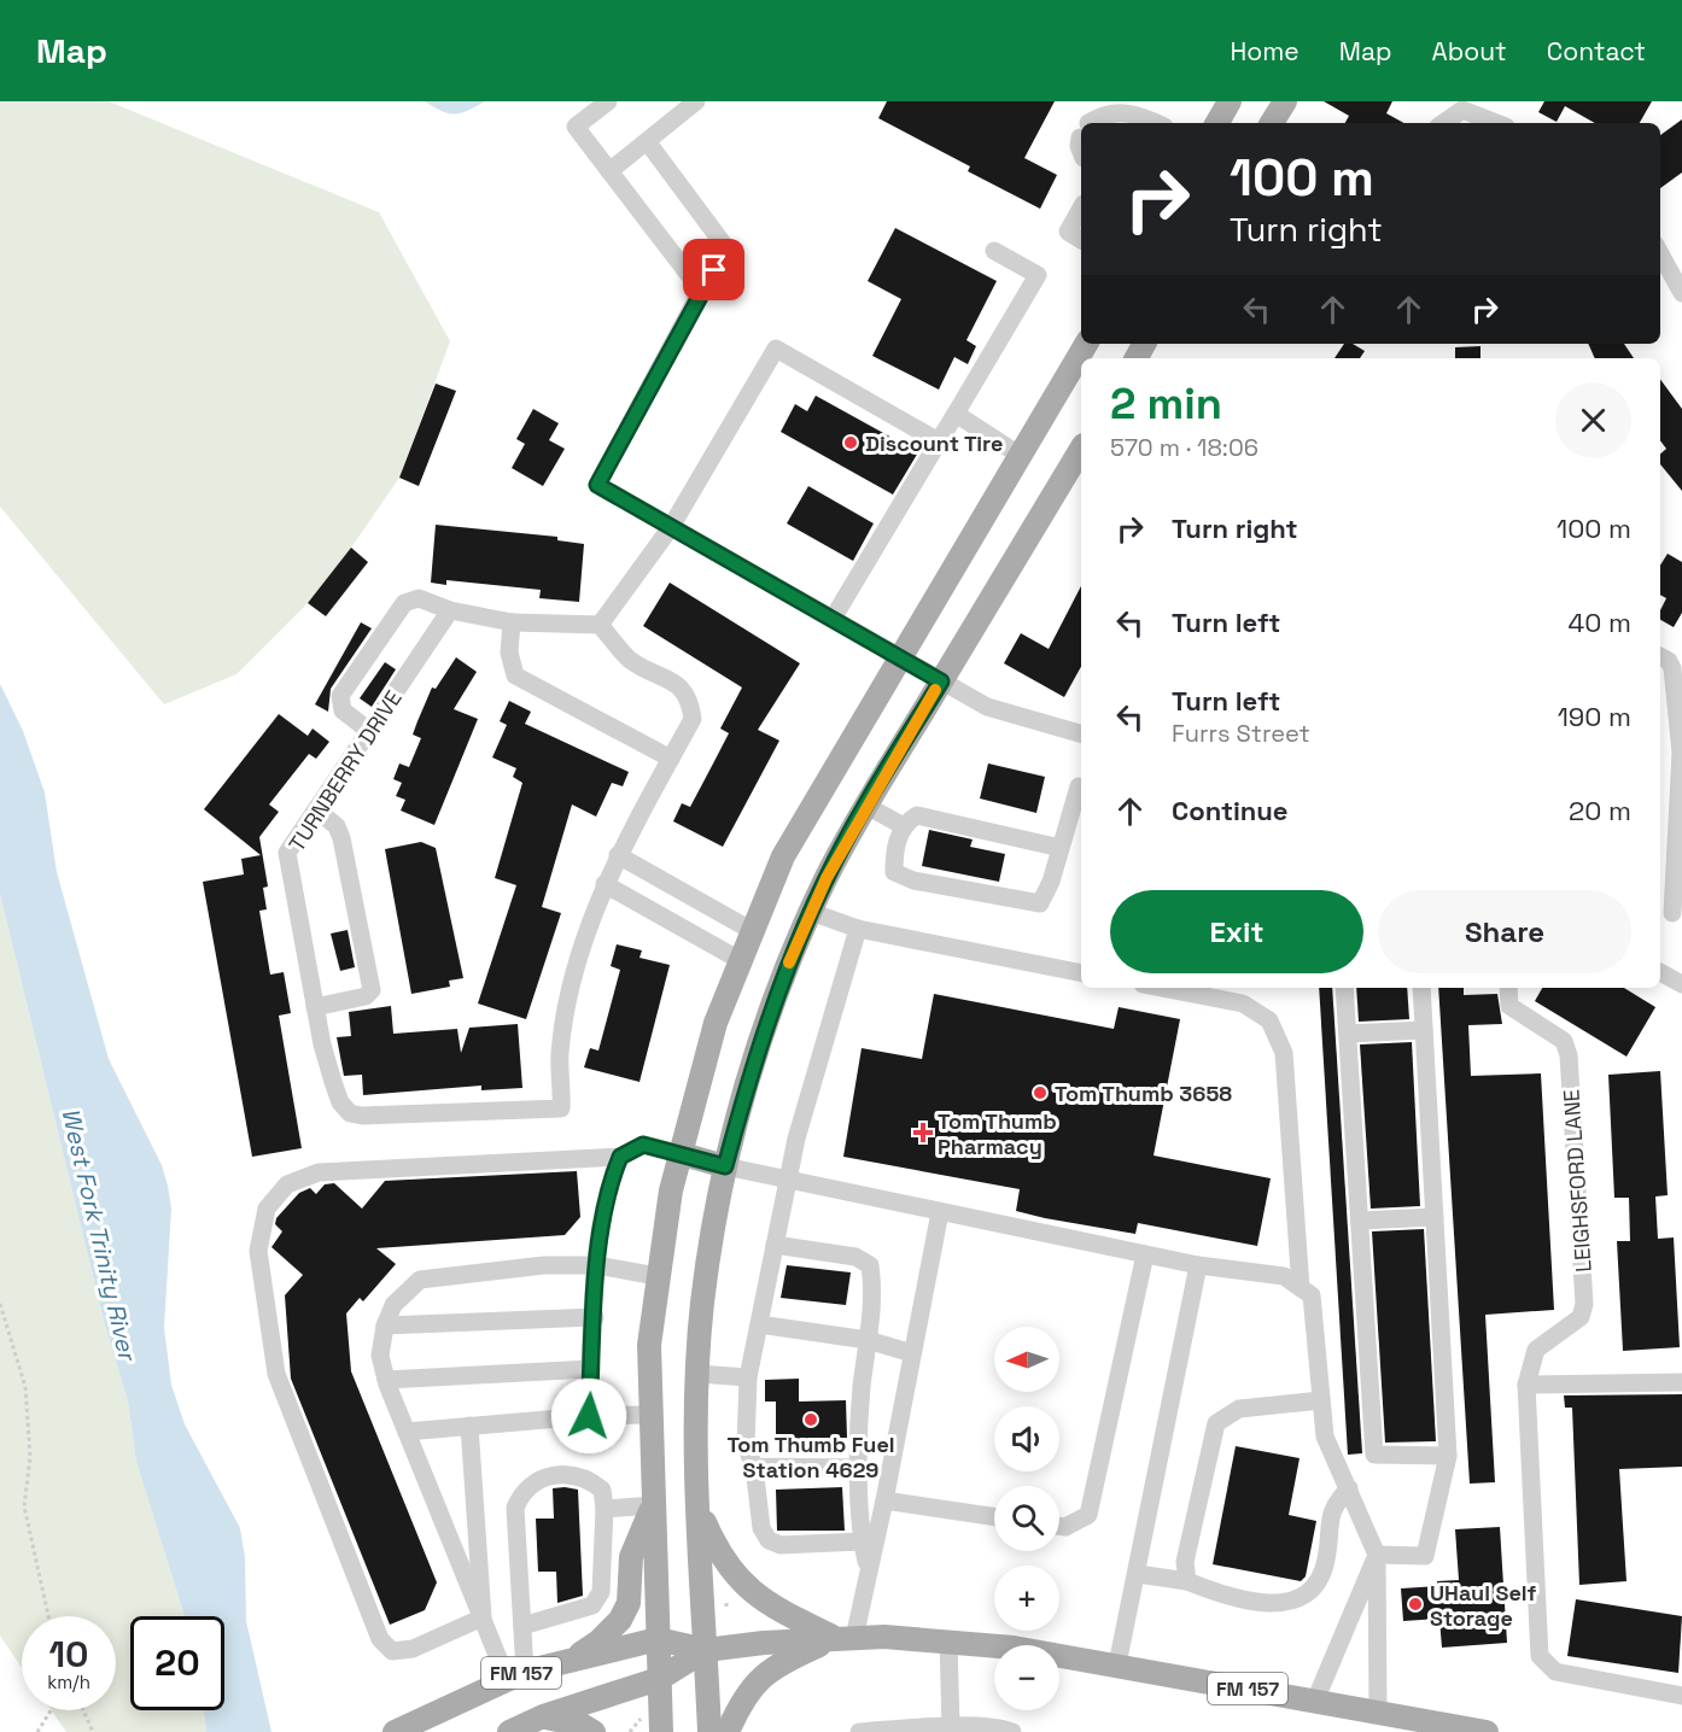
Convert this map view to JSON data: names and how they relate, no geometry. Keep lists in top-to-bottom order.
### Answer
{
  "streets": {
    "main road": ["FM 157"],
    "street": ["TURNBERRY DRIVE", "LEIGHSFORD LANE"]
  },
  "water": ["West Fork Trinity River"],
  "places": {
    "other": [
      "Discount Tire",
      "Tom Thumb 3658",
      "Tom Thumb Fuel Station 4629",
      "UHaul Self Storage"
    ],
    "health": ["Tom Thumb Pharmacy"]
  },
  "north": "left",
  "page": {
    "header": "Map",
    "nav": [
      "Home",
      "Map",
      "About",
      "Contact"
    ],
    "turn": ["100 m", "Turn right"],
    "heading": ["2 min", "570 m · 18:06"],
    "list": [
      {
        "name": "Turn right",
        "value": "100 m"
      },
      {
        "name": "Turn left",
        "value": "40 m"
      },
      {
        "name": "Turn left",
        "note": "Furrs Street",
        "value": "190 m"
      },
      {
        "name": "Continue",
        "value": "20 m"
      }
    ],
    "buttons": ["Exit", "Share"],
    "map_buttons": ["+", "−"],
    "speed": "10 km/h",
    "limit": "20"
  }
}
